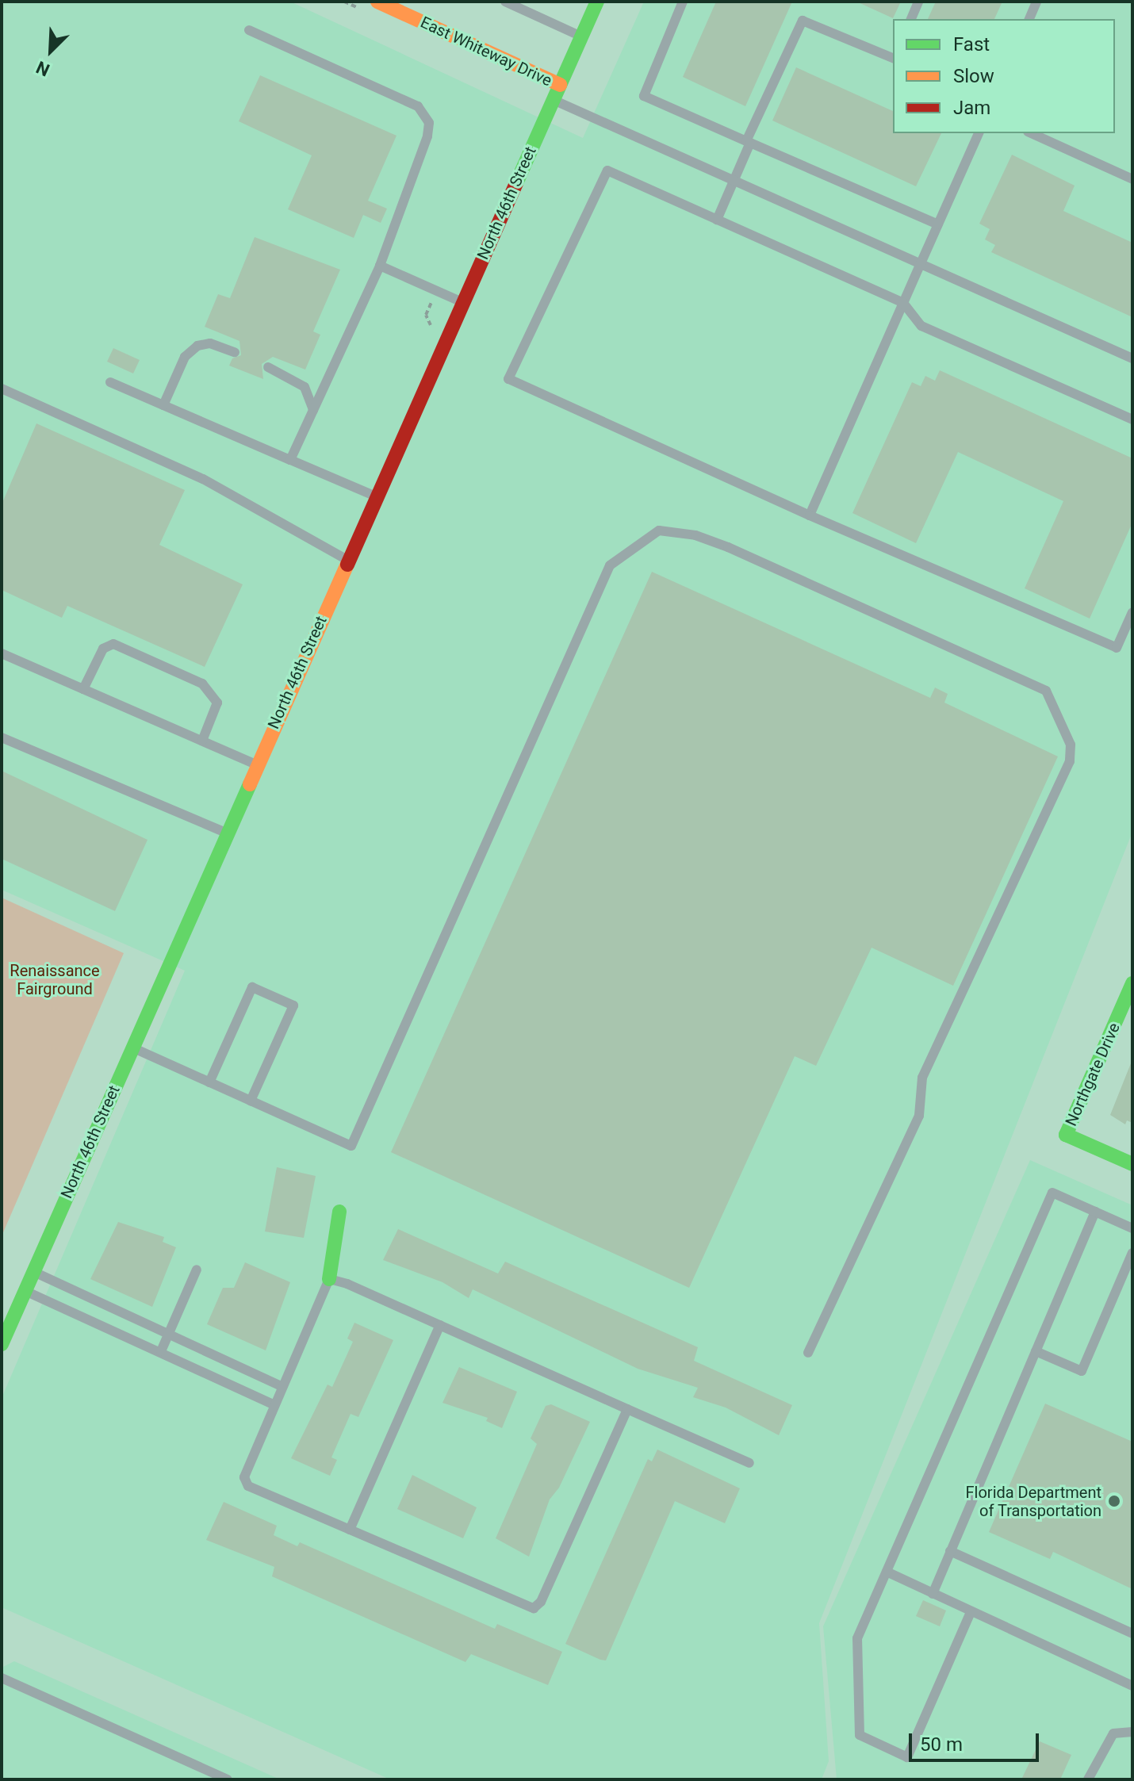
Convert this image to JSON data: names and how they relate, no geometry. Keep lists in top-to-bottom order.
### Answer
{
  "streets": {
    "street": ["East Whiteway Drive", "North 46th Street", "Northgate Drive"]
  },
  "crossings": [
    ["East Whiteway Drive", "North 46th Street"]
  ],
  "parks": ["Renaissance Fairground"],
  "places": ["Florida Department of Transportation"],
  "legend": ["Fast", "Slow", "Jam"],
  "scale_bar": "50 m",
  "north": "bottom left"
}
